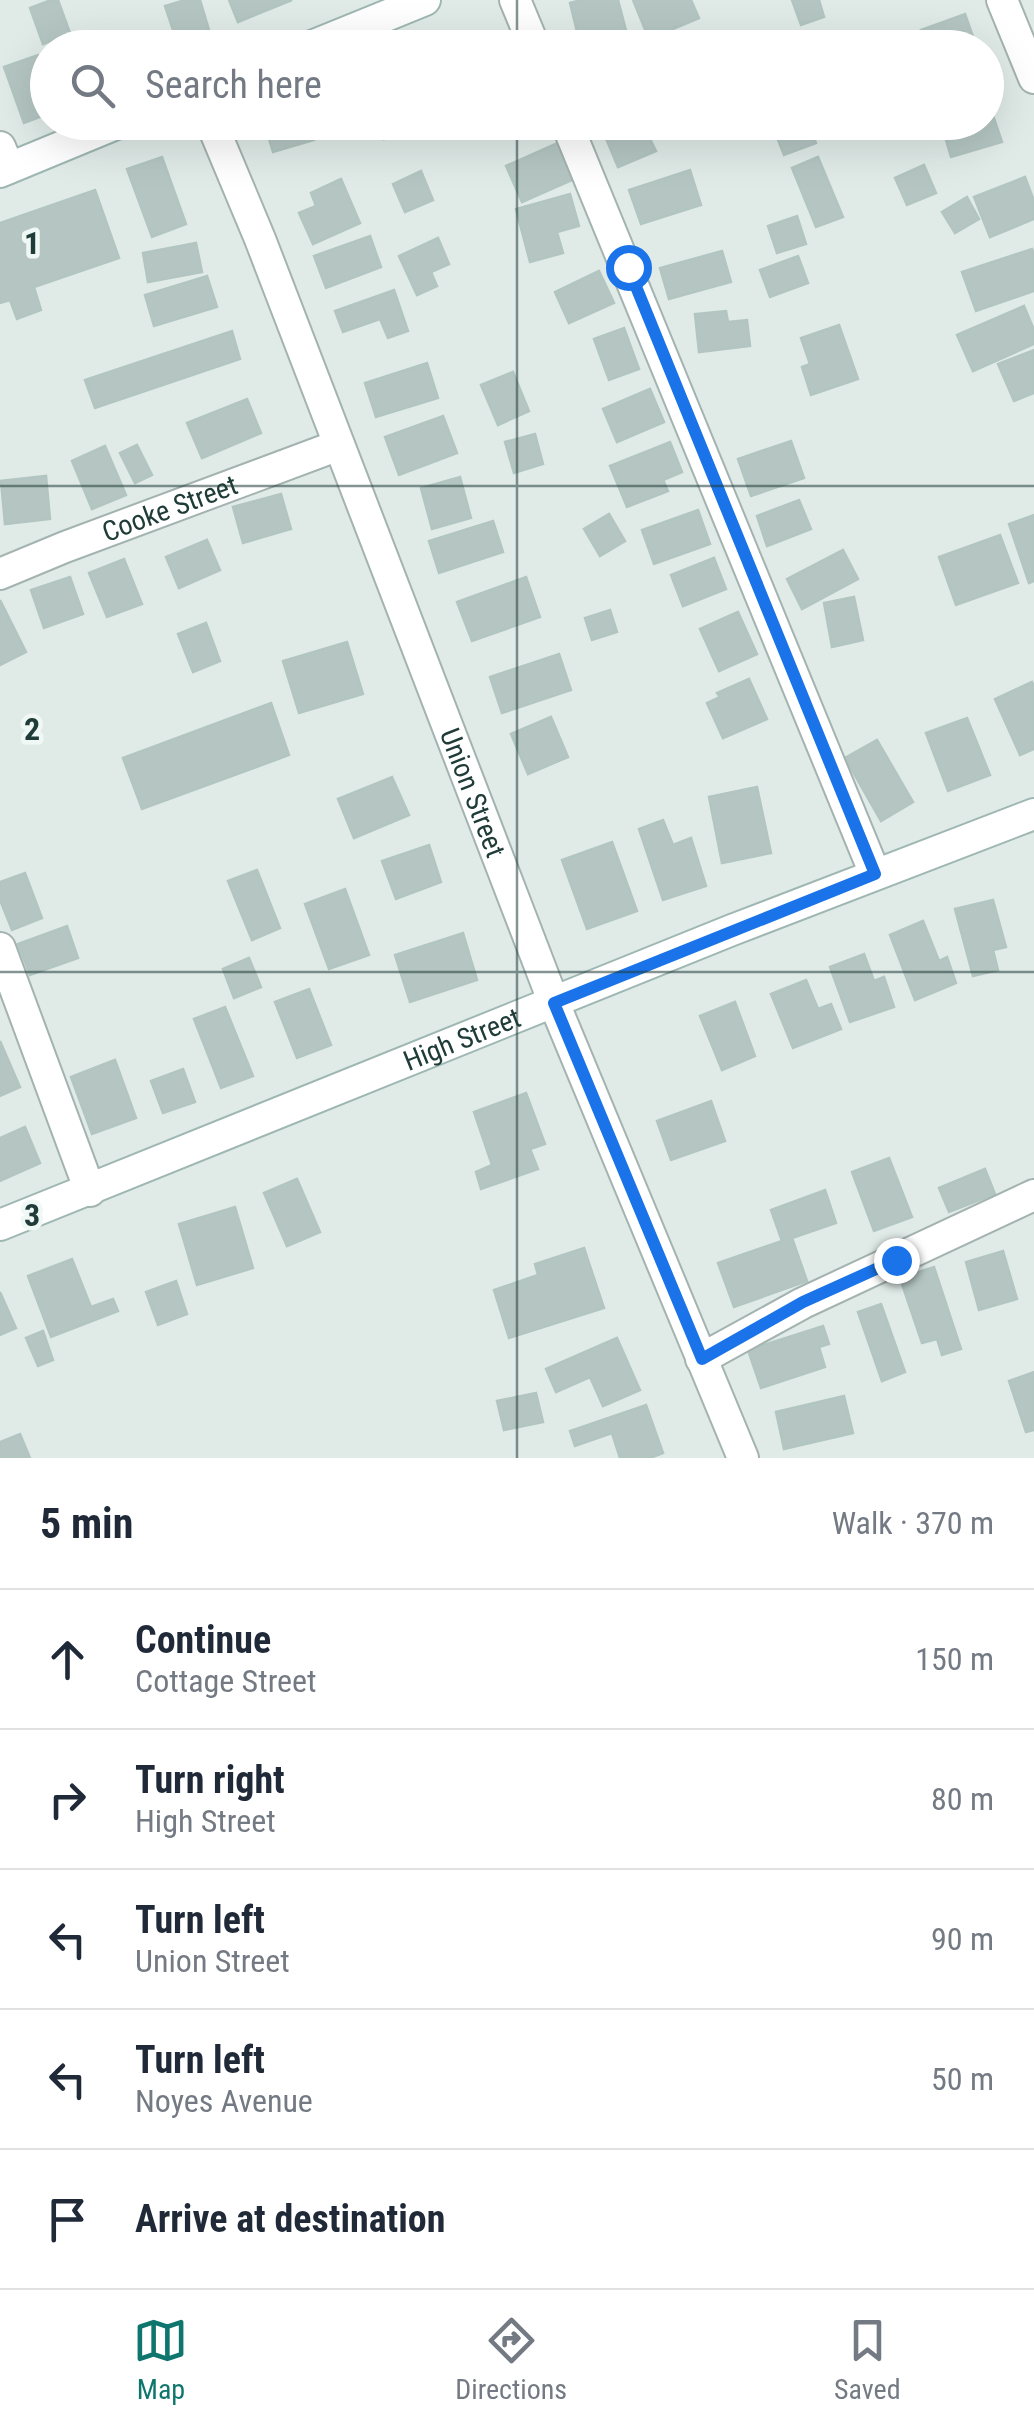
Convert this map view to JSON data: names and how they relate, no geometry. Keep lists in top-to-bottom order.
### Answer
{
  "streets": {
    "street": ["Cooke Street", "Union Street", "High Street"]
  },
  "crossings": [
    ["Cooke Street", "Union Street"],
    ["Union Street", "High Street"]
  ],
  "page": {
    "search": "Search here",
    "heading": ["5 min", "Walk · 370 m"],
    "list": [
      ["Continue", "Cottage Street", "150 m"],
      ["Turn right", "High Street", "80 m"],
      ["Turn left", "Union Street", "90 m"],
      ["Turn left", "Noyes Avenue", "50 m"],
      "Arrive at destination"
    ],
    "nav": ["Map", "Directions", "Saved"]
  },
  "grid": {
    "rows": ["1", "2", "3"]
  }
}
